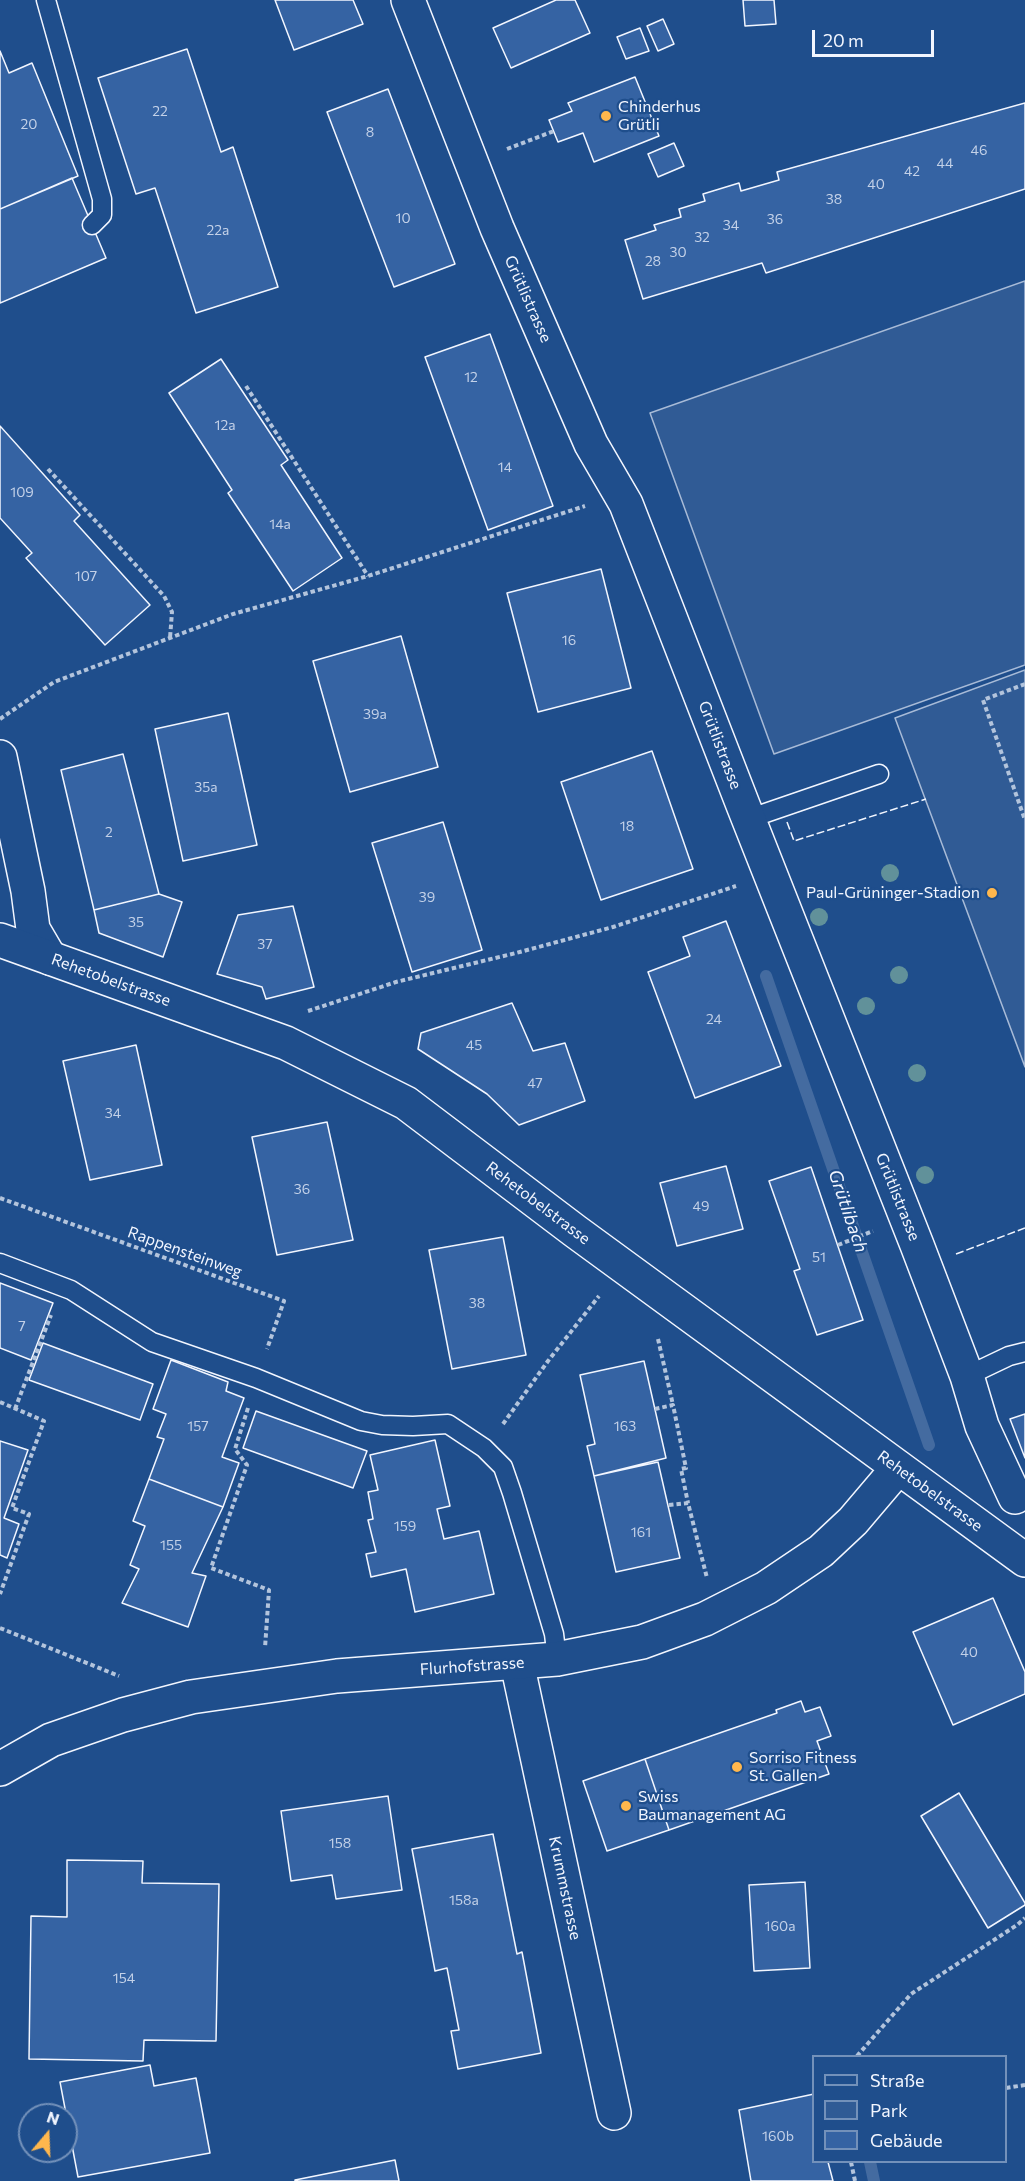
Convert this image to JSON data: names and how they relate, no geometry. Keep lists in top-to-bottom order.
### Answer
{
  "streets": {
    "street": [
      "Grütlistrasse",
      "Rehetobelstrasse",
      "Flurhofstrasse",
      "Krummstrasse"
    ],
    "path": ["Rappensteinweg"]
  },
  "crossings": [
    ["Rehetobelstrasse", "Flurhofstrasse"],
    ["Flurhofstrasse", "Krummstrasse"]
  ],
  "water": ["Grütlibach"],
  "places": [
    "Chinderhus Grütli",
    "Paul-Grüninger-Stadion",
    "Sorriso Fitness St. Gallen",
    "Swiss Baumanagement AG"
  ],
  "house_numbers": [
    "22",
    "20",
    "8",
    "46",
    "44",
    "42",
    "40",
    "38",
    "10",
    "36",
    "34",
    "22a",
    "32",
    "30",
    "28",
    "12",
    "12a",
    "14",
    "109",
    "14a",
    "107",
    "16",
    "39a",
    "35a",
    "18",
    "2",
    "39",
    "35",
    "37",
    "24",
    "45",
    "47",
    "34",
    "36",
    "49",
    "51",
    "38",
    "7",
    "157",
    "163",
    "159",
    "161",
    "155",
    "40",
    "158",
    "158a",
    "160a",
    "154",
    "160b"
  ],
  "legend": ["Straße", "Park", "Gebäude"],
  "scale_bar": "20 m",
  "north": "top"
}
